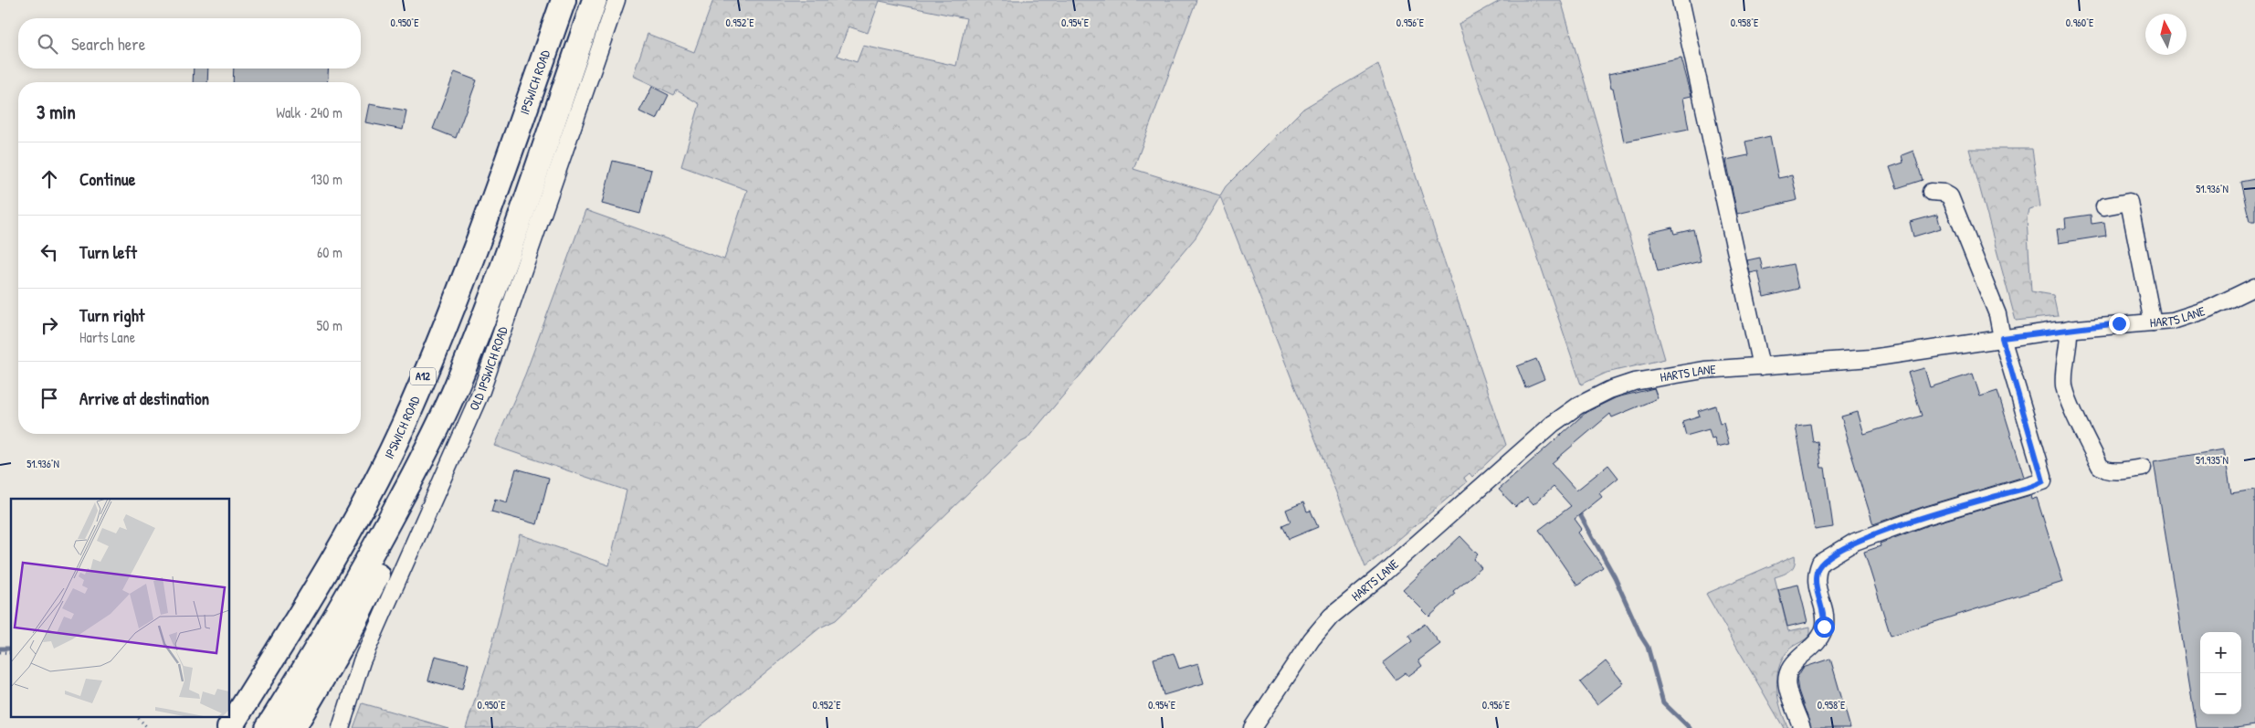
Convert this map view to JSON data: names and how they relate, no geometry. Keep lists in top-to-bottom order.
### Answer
{
  "streets": {
    "highway": ["IPSWICH ROAD", "A12"],
    "street": ["HARTS LANE", "OLD IPSWICH ROAD"]
  },
  "north": "top",
  "page": {
    "search": "Search here",
    "heading": ["3 min", "Walk · 240 m"],
    "list": [
      ["Continue", "130 m"],
      ["Turn left", "60 m"],
      ["Turn right", "Harts Lane", "50 m"],
      "Arrive at destination"
    ],
    "map_buttons": ["+", "−"]
  },
  "coordinates": [
    "0.950°E",
    "0.952°E",
    "0.954°E",
    "0.956°E",
    "0.958°E",
    "0.960°E",
    "51.936°N",
    "51.935°N"
  ]
}
